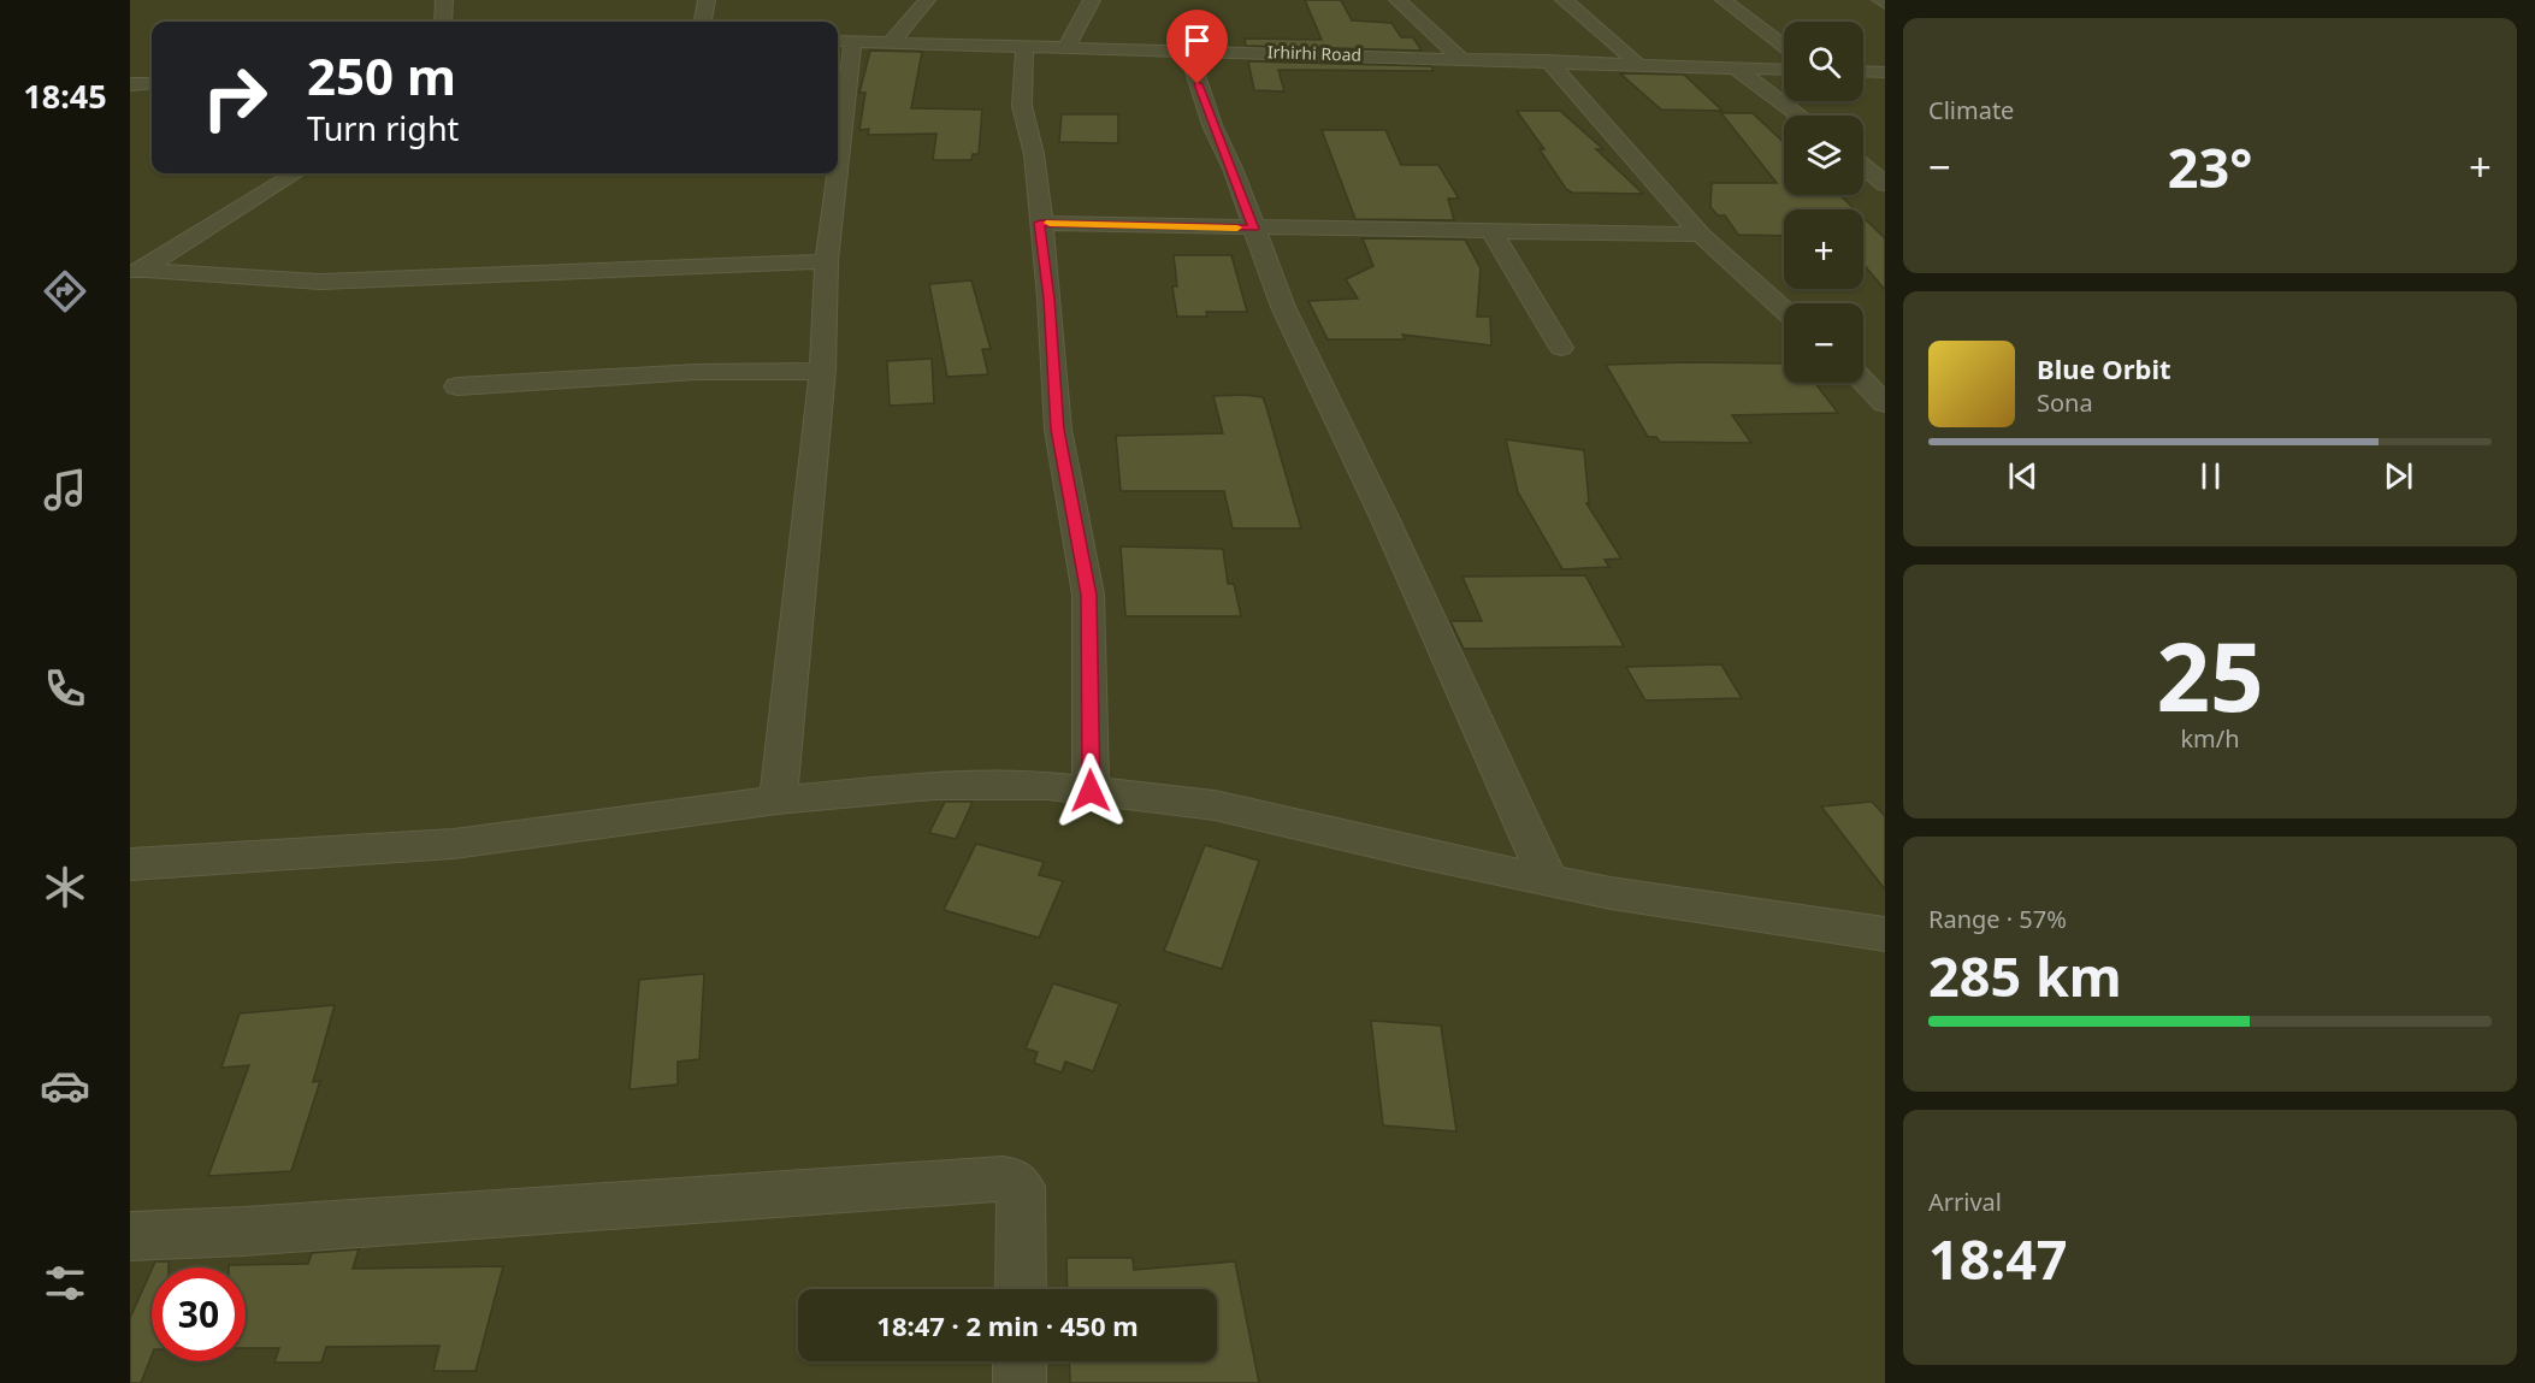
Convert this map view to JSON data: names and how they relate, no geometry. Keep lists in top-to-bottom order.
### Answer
{
  "streets": {
    "street": ["Irhirhi Road"]
  },
  "page": {
    "tabs": "18:45",
    "tile": [
      "Climate",
      ["25", "km/h"],
      ["Range · 57%", "285 km"],
      ["Arrival", "18:47"]
    ],
    "map_buttons": ["+", "−"],
    "turn": ["250 m", "Turn right"],
    "heat": ["−", "23°", "+"],
    "song": ["Blue Orbit", "Sona"],
    "limit": "30",
    "trip": "18:47 · 2 min · 450 m"
  }
}
